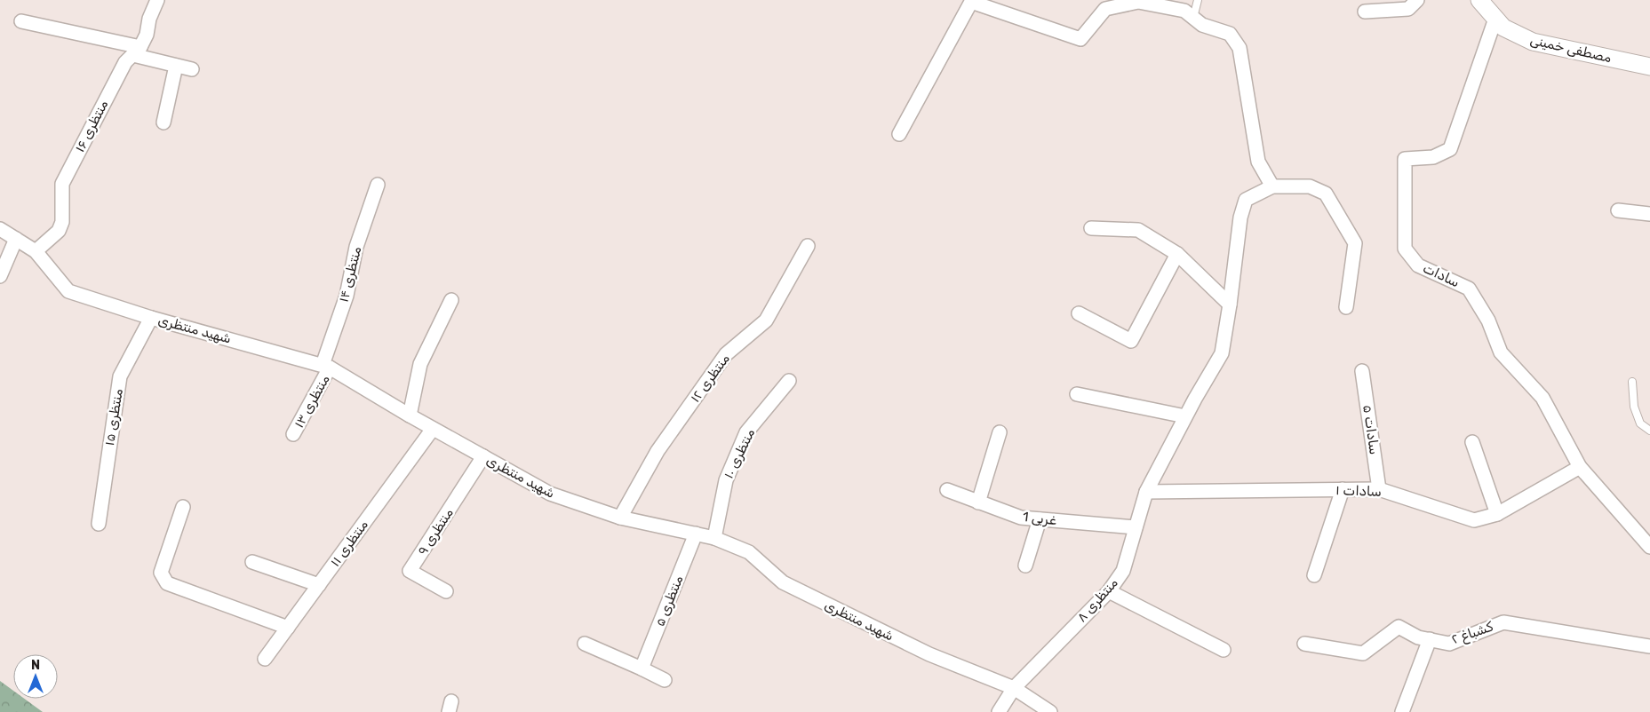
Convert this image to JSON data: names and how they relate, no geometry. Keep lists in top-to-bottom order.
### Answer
{
  "streets": {
    "street": [
      "مصطفی خمینی",
      "منتظری ۱۶",
      "منتظری ۱۴",
      "سادات",
      "شهید منتظری",
      "منتظری ۱۲",
      "منتظری ۱۳",
      "منتظری ۱۵",
      "سادات ۵",
      "منتظری ۱۰",
      "سادات ۱",
      "غربی 1",
      "منتظری ۹",
      "منتظری ۱۱",
      "منتظری ۸",
      "منتظری ۵",
      "کشباغ ۲"
    ]
  },
  "crossings": [
    ["مصطفی خمینی", "سادات"],
    ["منتظری ۱۶", "شهید منتظری"],
    ["منتظری ۱۴", "شهید منتظری"],
    ["منتظری ۱۴", "منتظری ۱۳"],
    ["سادات", "سادات ۱"],
    ["شهید منتظری", "منتظری ۱۲"],
    ["شهید منتظری", "منتظری ۱۳"],
    ["شهید منتظری", "منتظری ۱۵"],
    ["شهید منتظری", "منتظری ۱۰"],
    ["شهید منتظری", "منتظری ۹"],
    ["شهید منتظری", "منتظری ۱۱"],
    ["شهید منتظری", "منتظری ۸"],
    ["شهید منتظری", "منتظری ۵"],
    ["سادات ۵", "سادات ۱"],
    ["سادات ۱", "منتظری ۸"],
    ["غربی 1", "منتظری ۸"]
  ],
  "north": "top"
}
